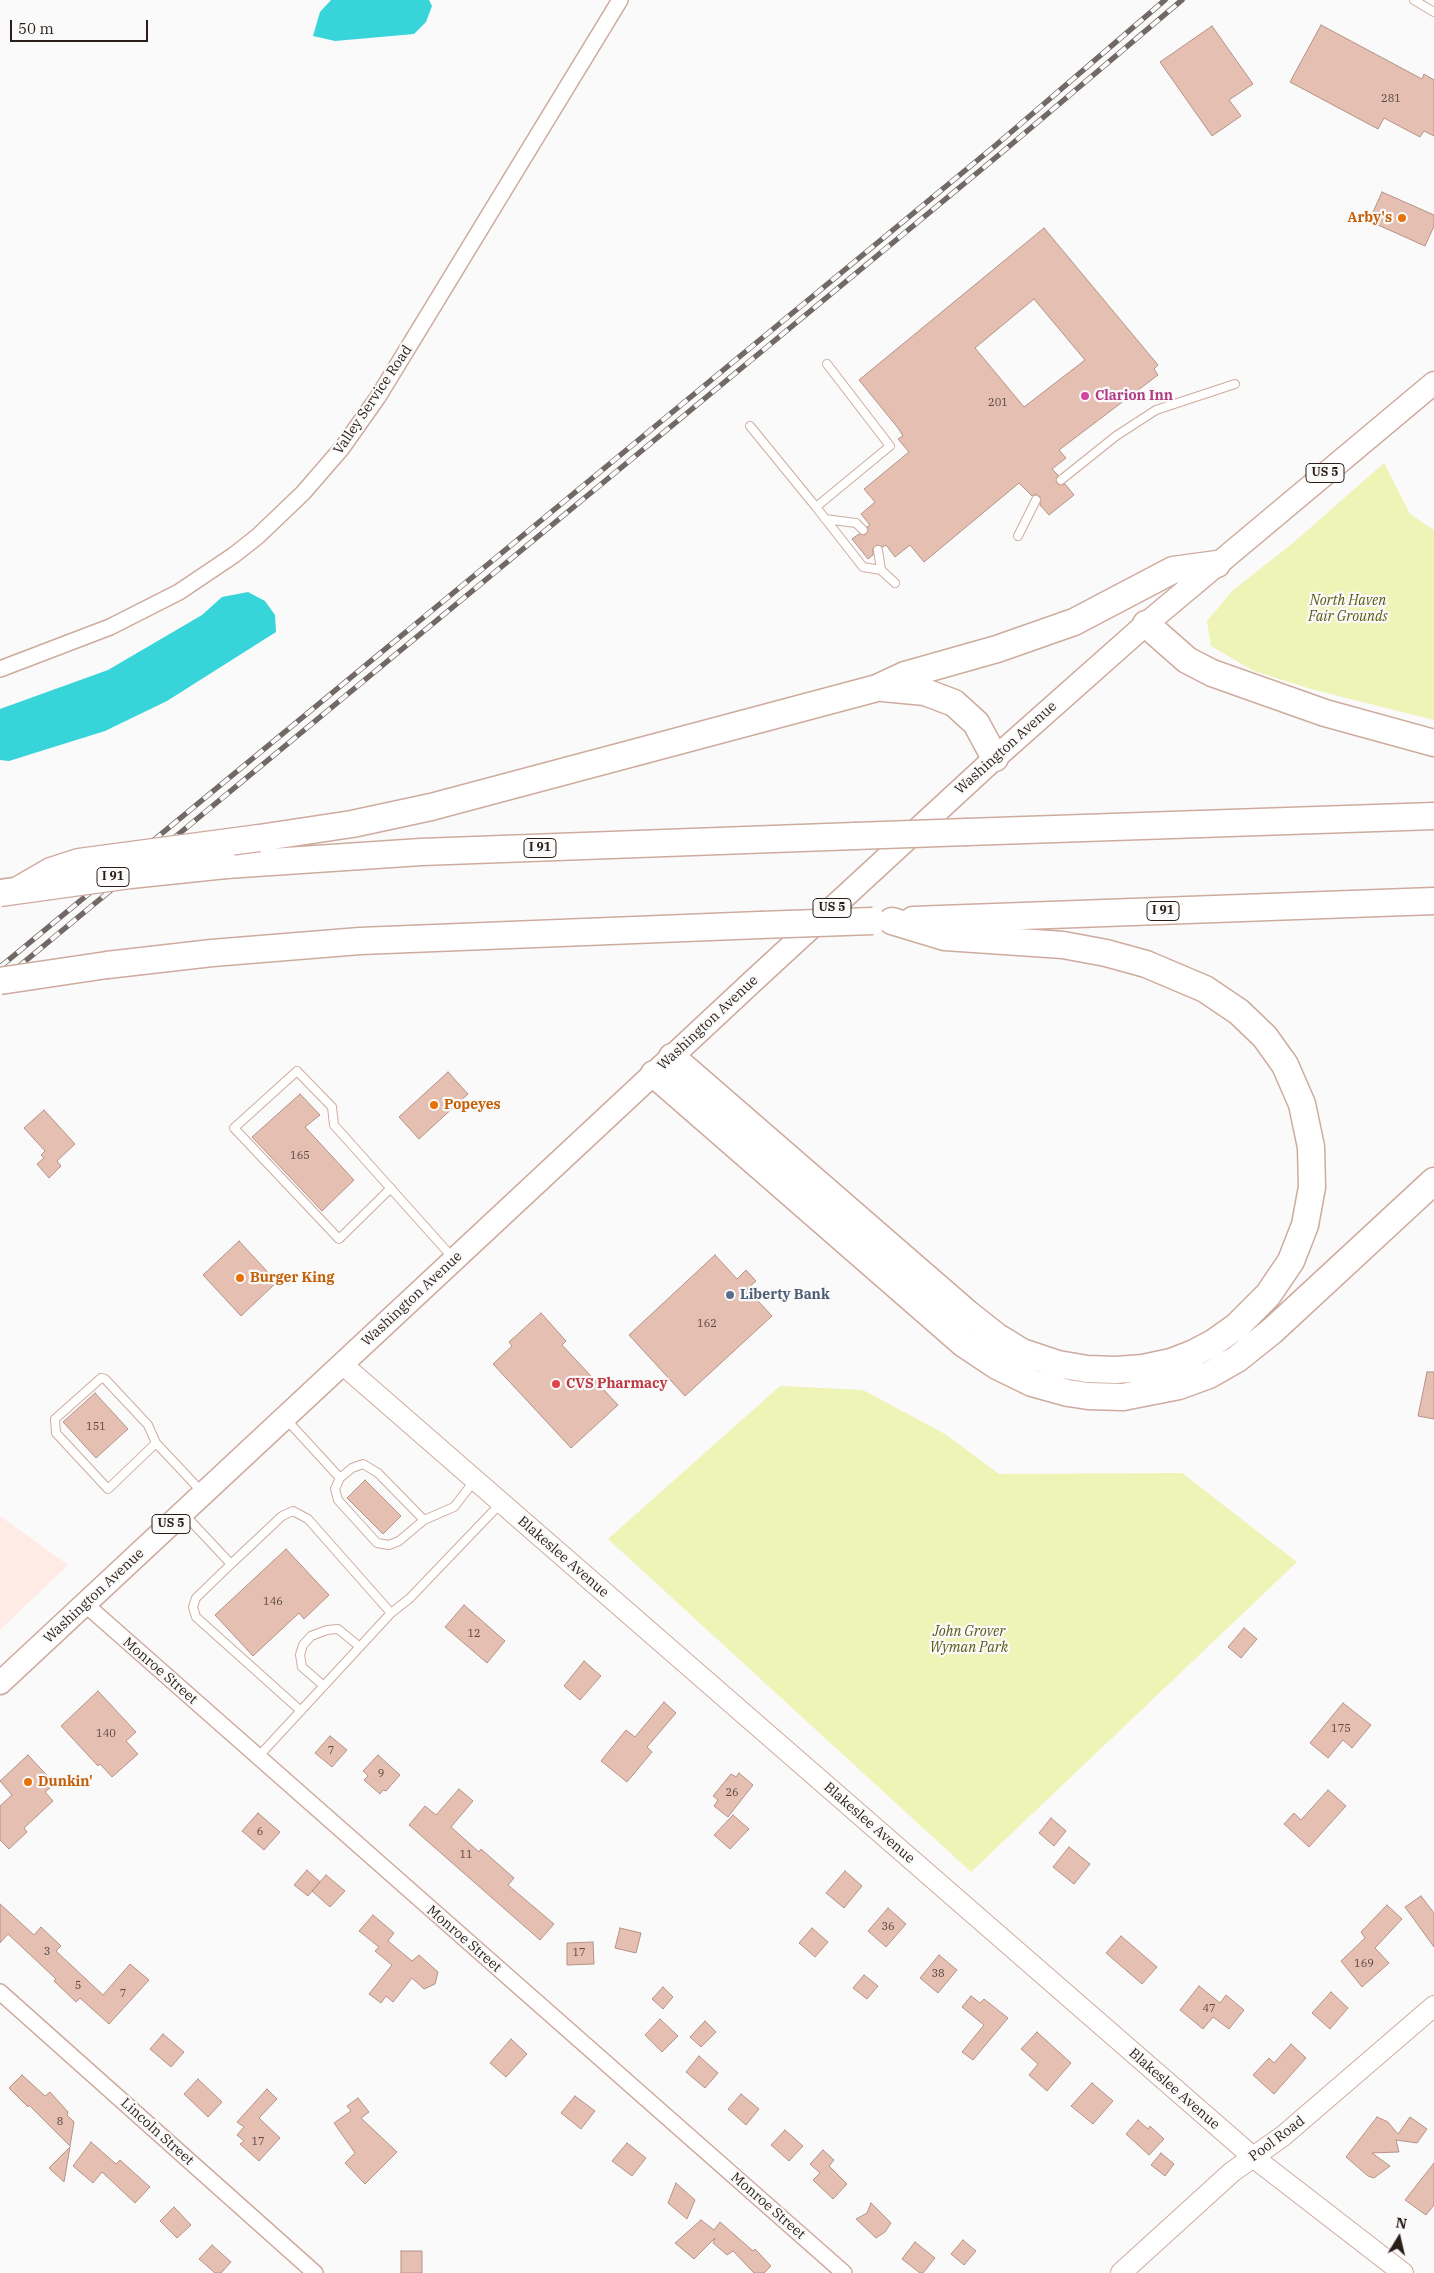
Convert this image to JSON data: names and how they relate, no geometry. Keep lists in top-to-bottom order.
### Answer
{
  "streets": {
    "highway": ["I 91"],
    "main road": ["US 5", "Washington Avenue"],
    "street": [
      "Valley Service Road",
      "Blakeslee Avenue",
      "Monroe Street",
      "Lincoln Street",
      "Pool Road"
    ]
  },
  "crossings": [
    ["Washington Avenue", "Blakeslee Avenue"],
    ["Washington Avenue", "Monroe Street"],
    ["Blakeslee Avenue", "Pool Road"]
  ],
  "parks": ["North Haven Fair Grounds", "John Grover Wyman Park"],
  "places": [
    "Arby's",
    "Clarion Inn",
    "Popeyes",
    "Burger King",
    "Liberty Bank",
    "CVS Pharmacy",
    "Dunkin'"
  ],
  "house_numbers": [
    "281",
    "201",
    "165",
    "162",
    "151",
    "146",
    "12",
    "175",
    "140",
    "7",
    "9",
    "26",
    "6",
    "11",
    "36",
    "3",
    "17",
    "169",
    "38",
    "5",
    "7",
    "47",
    "8",
    "17"
  ],
  "scale_bar": "50 m",
  "north": "top"
}
